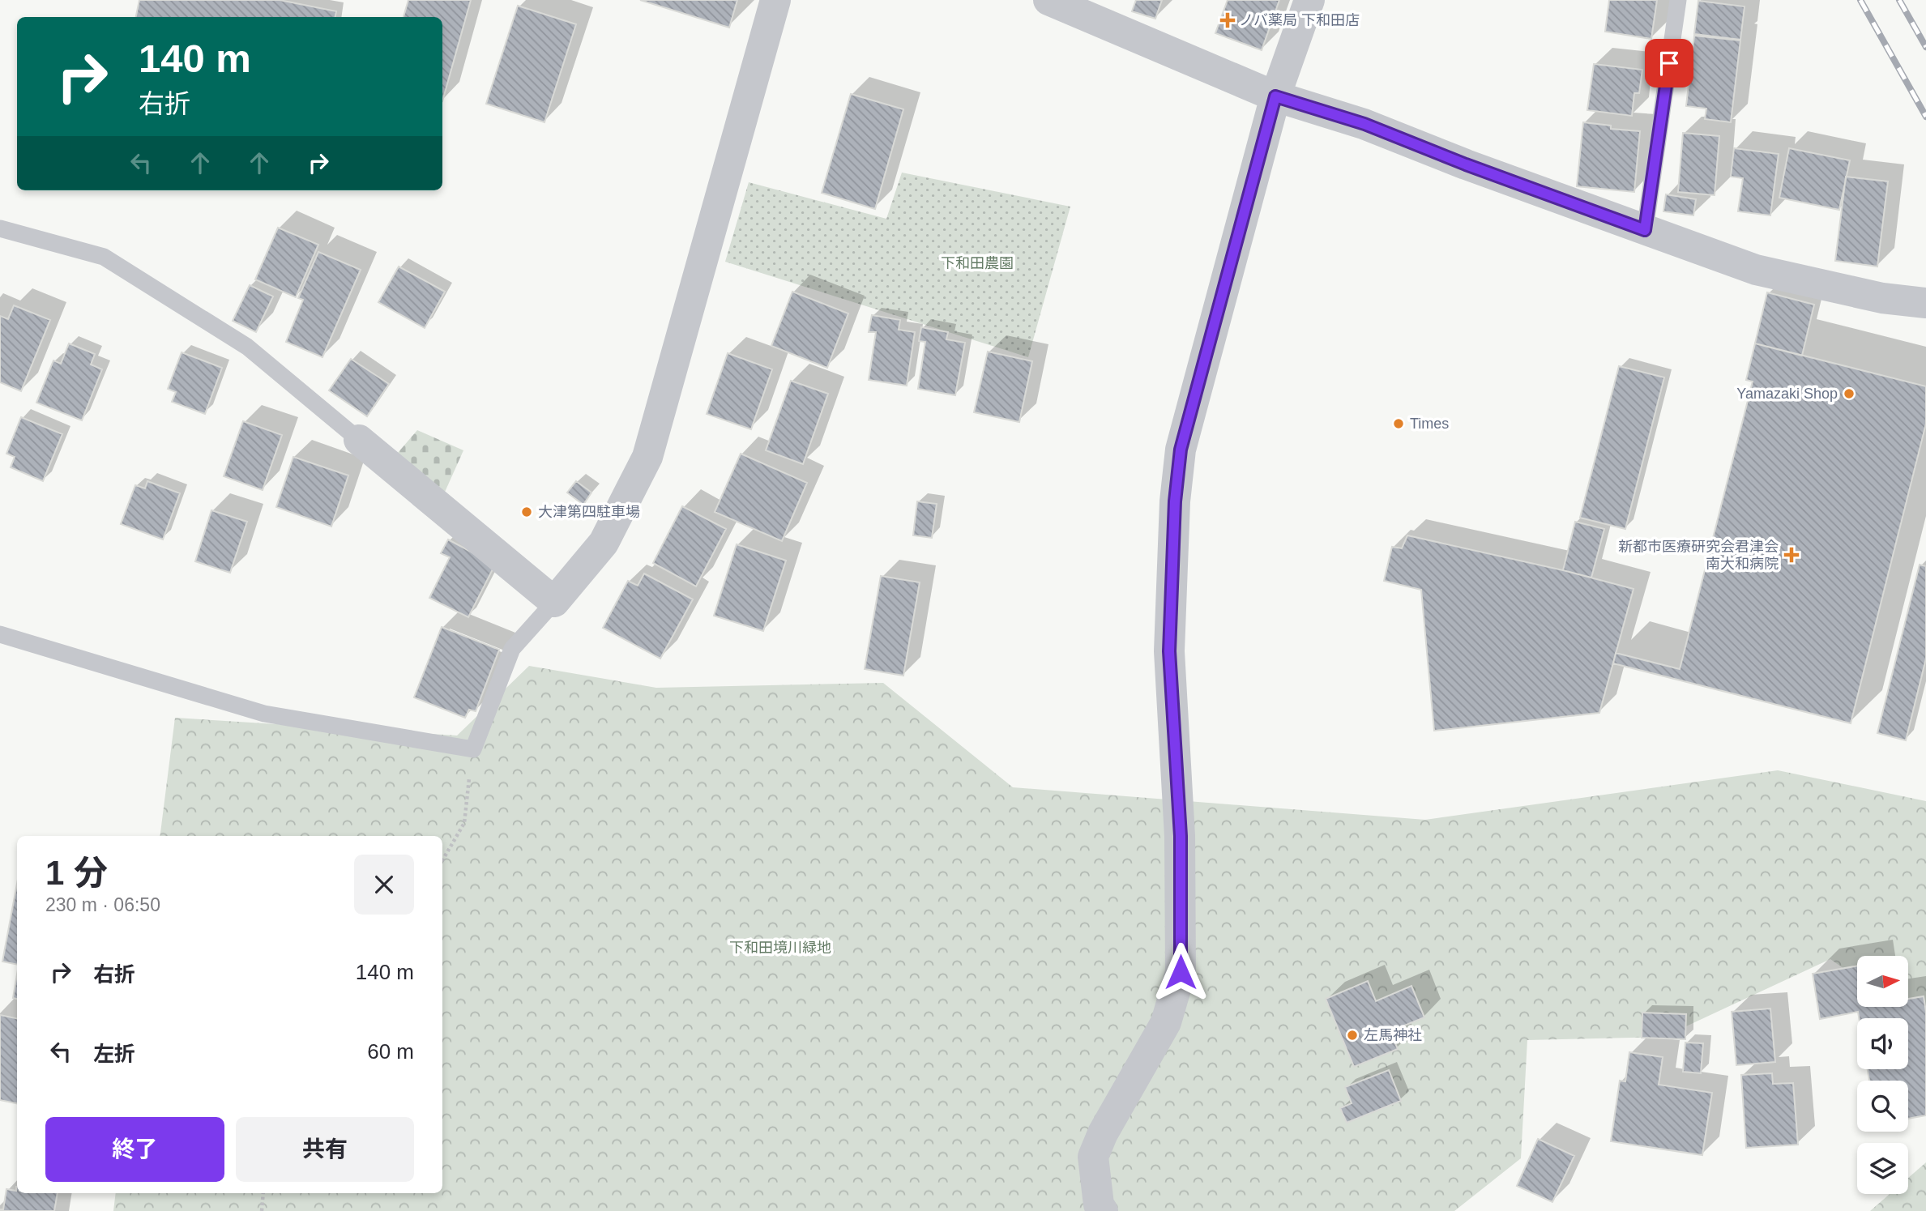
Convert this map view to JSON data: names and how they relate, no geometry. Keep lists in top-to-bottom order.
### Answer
{
  "parks": ["下和田農園", "下和田境川緑地"],
  "places": {
    "health": ["ノバ薬局 下和田店", "新都市医療研究会君津会 南大和病院"],
    "other": [
      "Yamazaki Shop",
      "Times",
      "大津第四駐車場",
      "左馬神社"
    ]
  },
  "north": "right",
  "page": {
    "turn": ["140 m", "右折"],
    "heading": ["1 分", "230 m · 06:50"],
    "list": [
      {
        "name": "右折",
        "value": "140 m"
      },
      {
        "name": "左折",
        "value": "60 m"
      }
    ],
    "buttons": ["終了", "共有"]
  }
}
